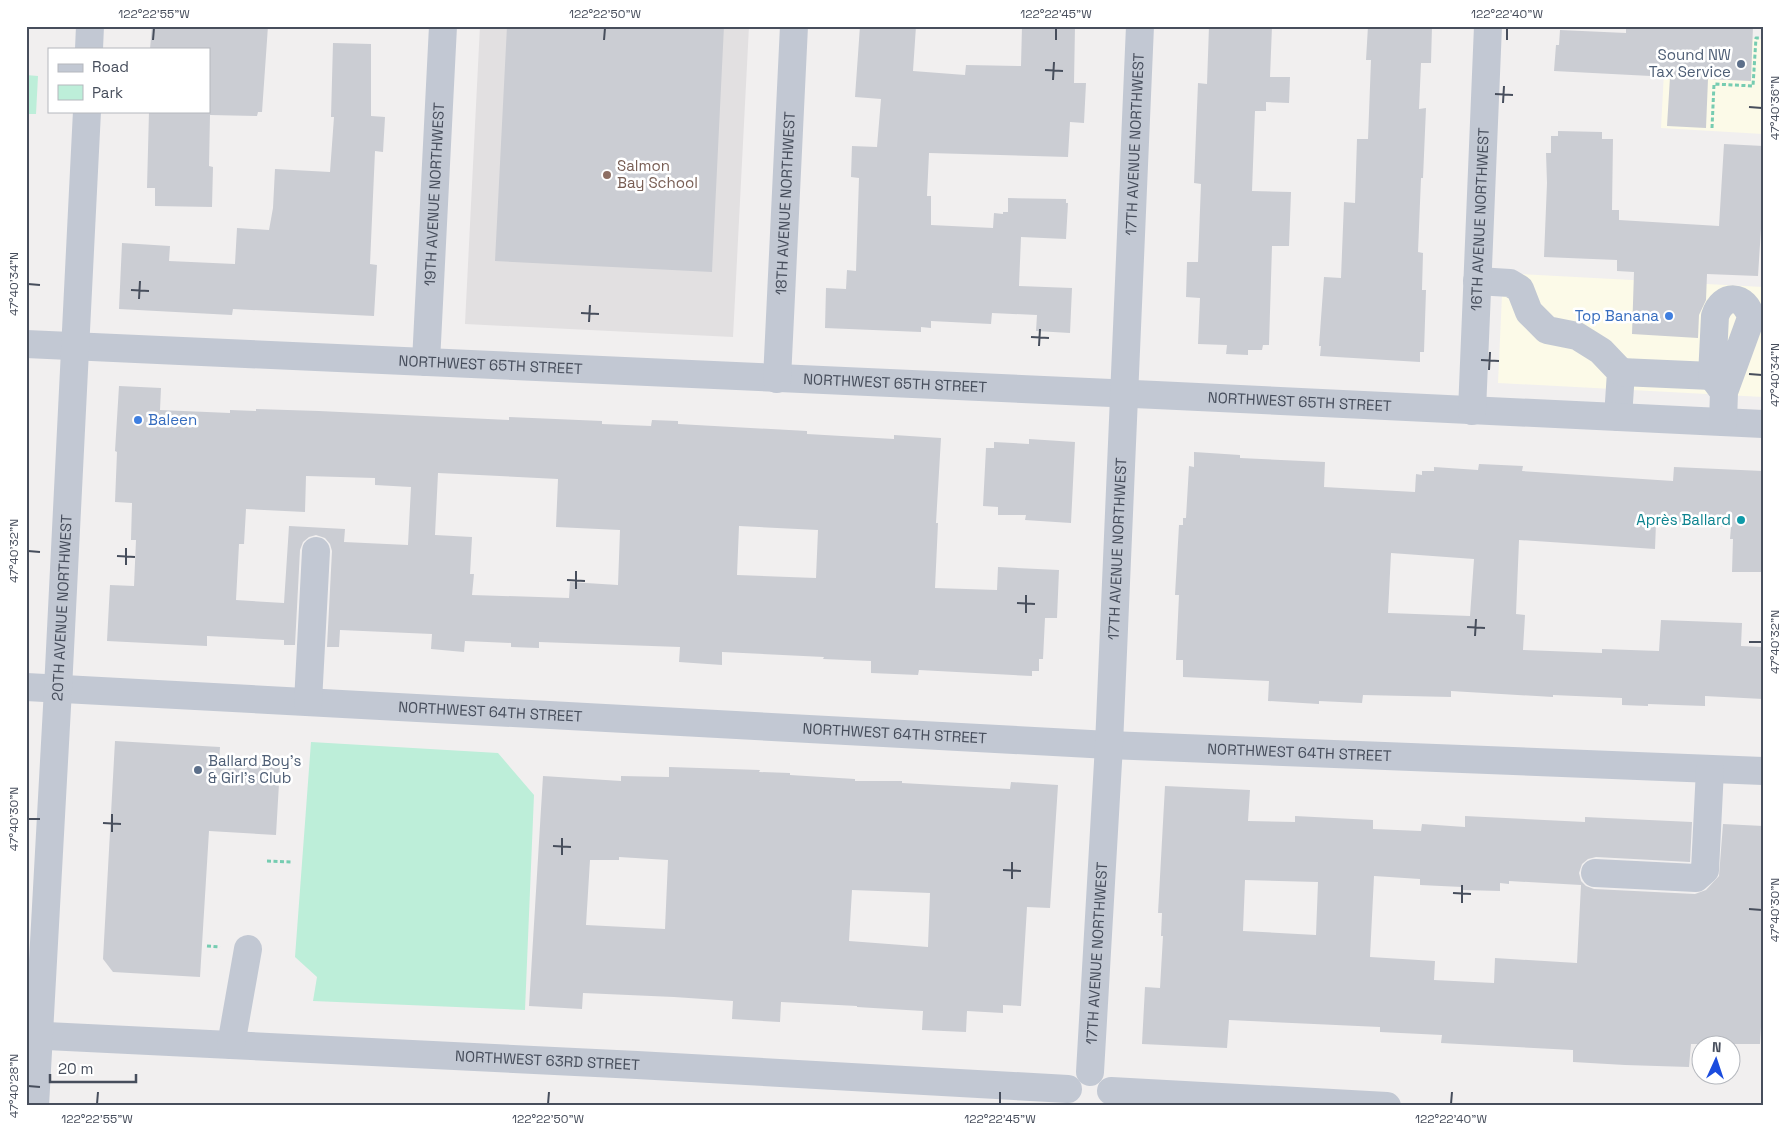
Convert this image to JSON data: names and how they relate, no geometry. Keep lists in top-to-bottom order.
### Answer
{
  "streets": {
    "street": [
      "17TH AVENUE NORTHWEST",
      "19TH AVENUE NORTHWEST",
      "18TH AVENUE NORTHWEST",
      "16TH AVENUE NORTHWEST",
      "NORTHWEST 65TH STREET",
      "20TH AVENUE NORTHWEST",
      "NORTHWEST 64TH STREET",
      "NORTHWEST 63RD STREET"
    ]
  },
  "crossings": [
    ["17TH AVENUE NORTHWEST", "NORTHWEST 65TH STREET"],
    ["17TH AVENUE NORTHWEST", "NORTHWEST 64TH STREET"],
    ["19TH AVENUE NORTHWEST", "NORTHWEST 65TH STREET"],
    ["18TH AVENUE NORTHWEST", "NORTHWEST 65TH STREET"],
    ["16TH AVENUE NORTHWEST", "NORTHWEST 65TH STREET"],
    ["NORTHWEST 65TH STREET", "20TH AVENUE NORTHWEST"],
    ["20TH AVENUE NORTHWEST", "NORTHWEST 64TH STREET"],
    ["20TH AVENUE NORTHWEST", "NORTHWEST 63RD STREET"]
  ],
  "places": [
    "Sound NW Tax Service",
    "Salmon Bay School",
    "Top Banana",
    "Baleen",
    "Après Ballard",
    "Ballard Boy's & Girl's Club"
  ],
  "legend": ["Road", "Park"],
  "scale_bar": "20 m",
  "north": "top",
  "coordinates": [
    "122°22'55\"W",
    "122°22'50\"W",
    "122°22'45\"W",
    "122°22'40\"W",
    "47°40'36\"N",
    "47°40'34\"N",
    "47°40'32\"N",
    "47°40'30\"N",
    "47°40'28\"N"
  ]
}
